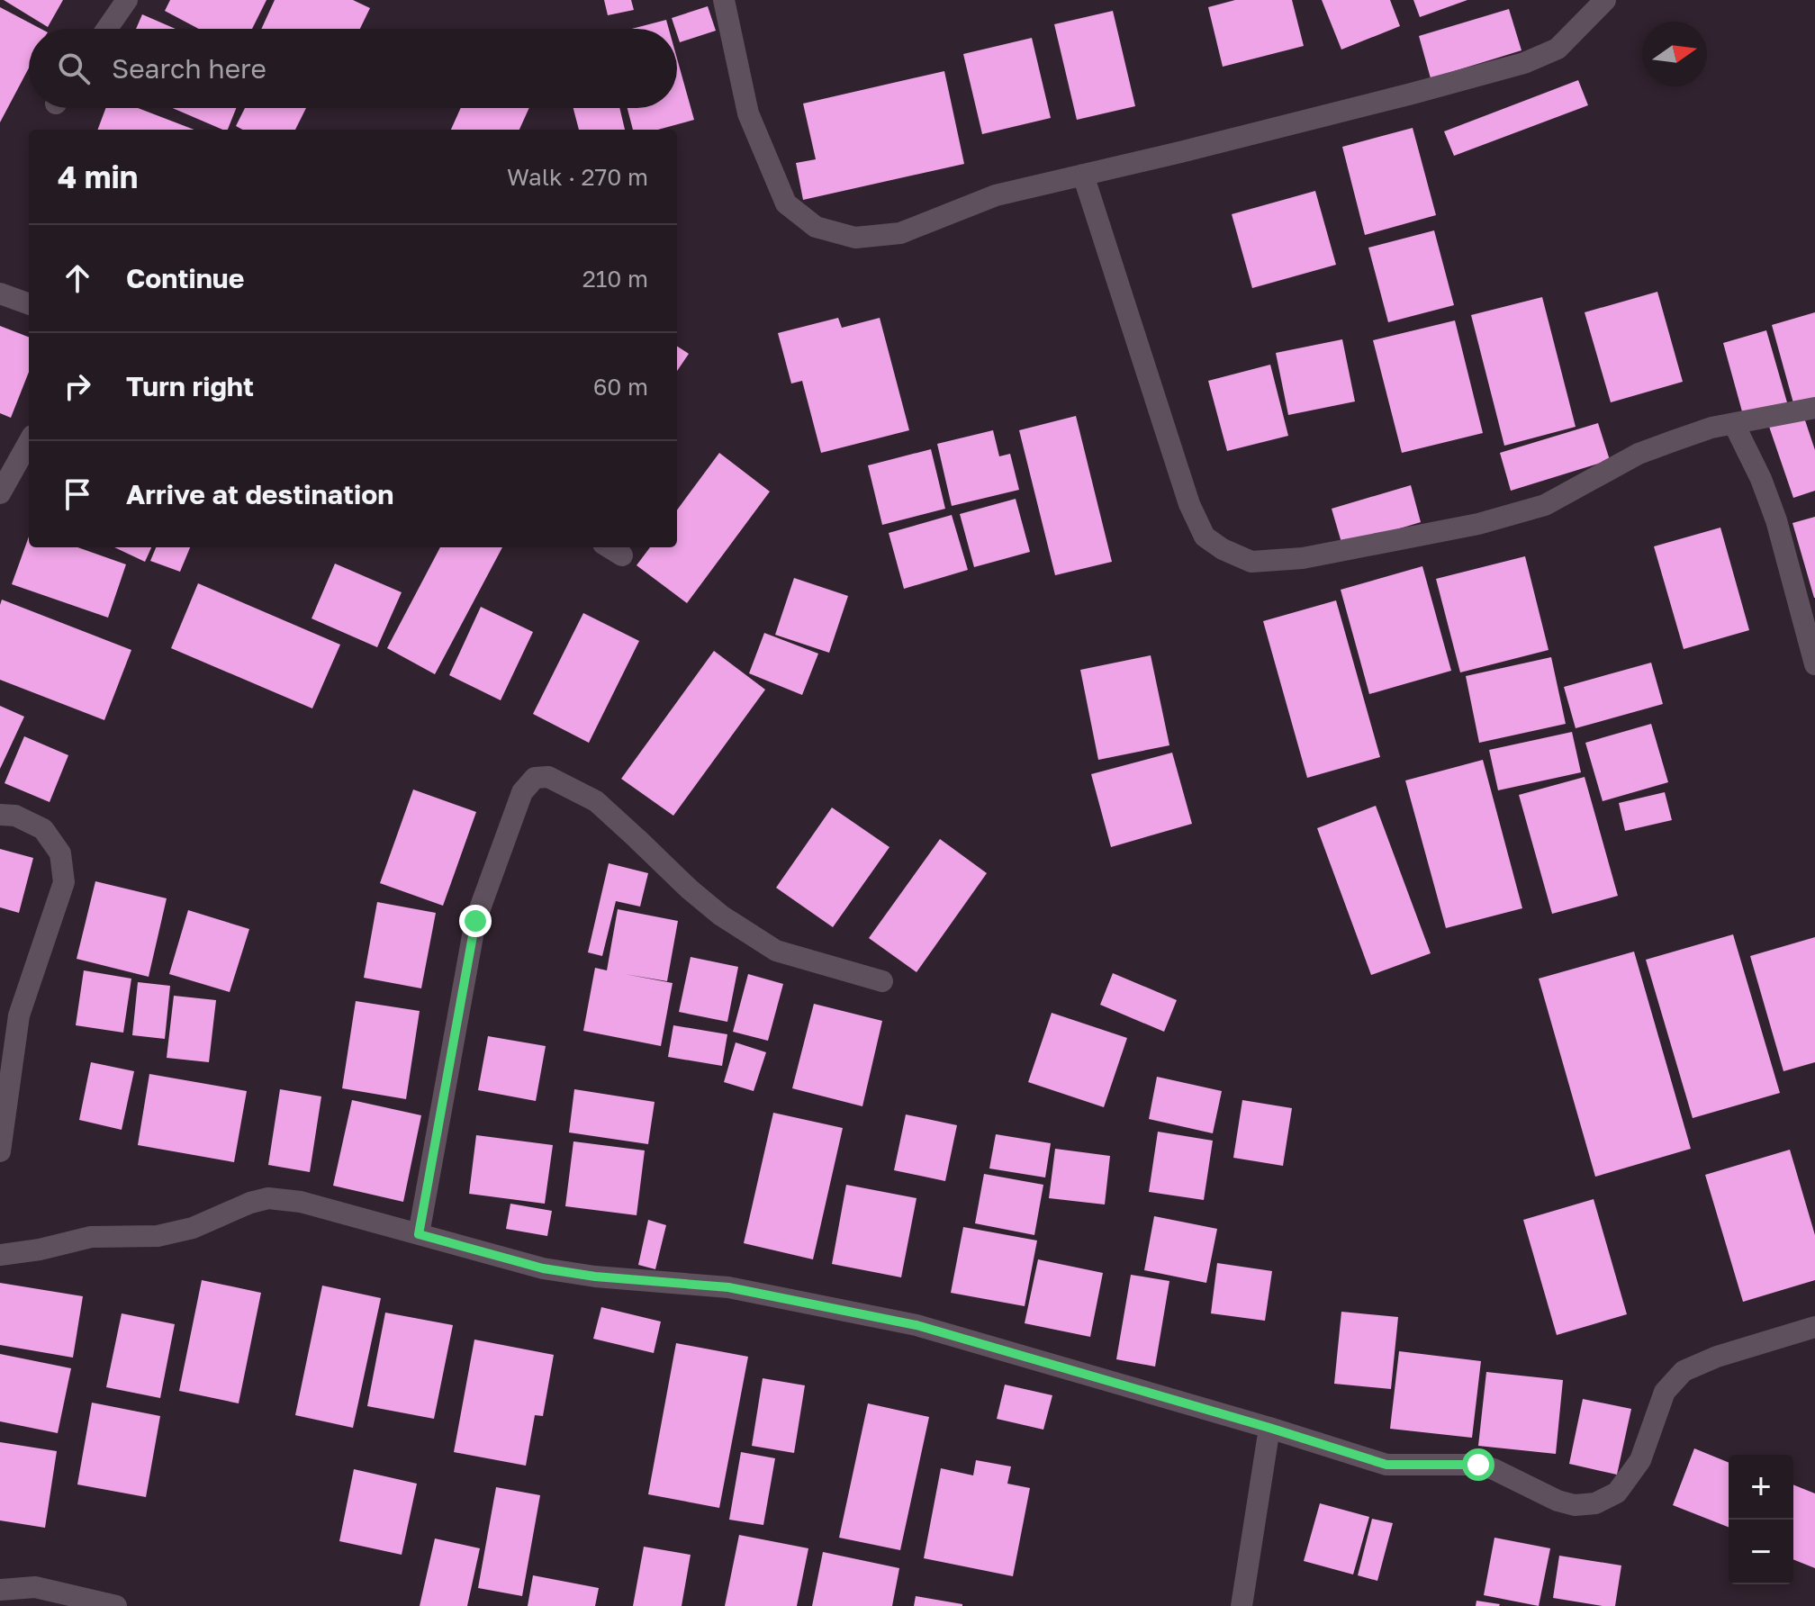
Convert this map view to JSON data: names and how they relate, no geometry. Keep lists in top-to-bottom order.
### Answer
{
  "north": "right",
  "page": {
    "search": "Search here",
    "heading": ["4 min", "Walk · 270 m"],
    "list": [
      ["Continue", "210 m"],
      ["Turn right", "60 m"],
      "Arrive at destination"
    ],
    "map_buttons": ["+", "−"]
  }
}
